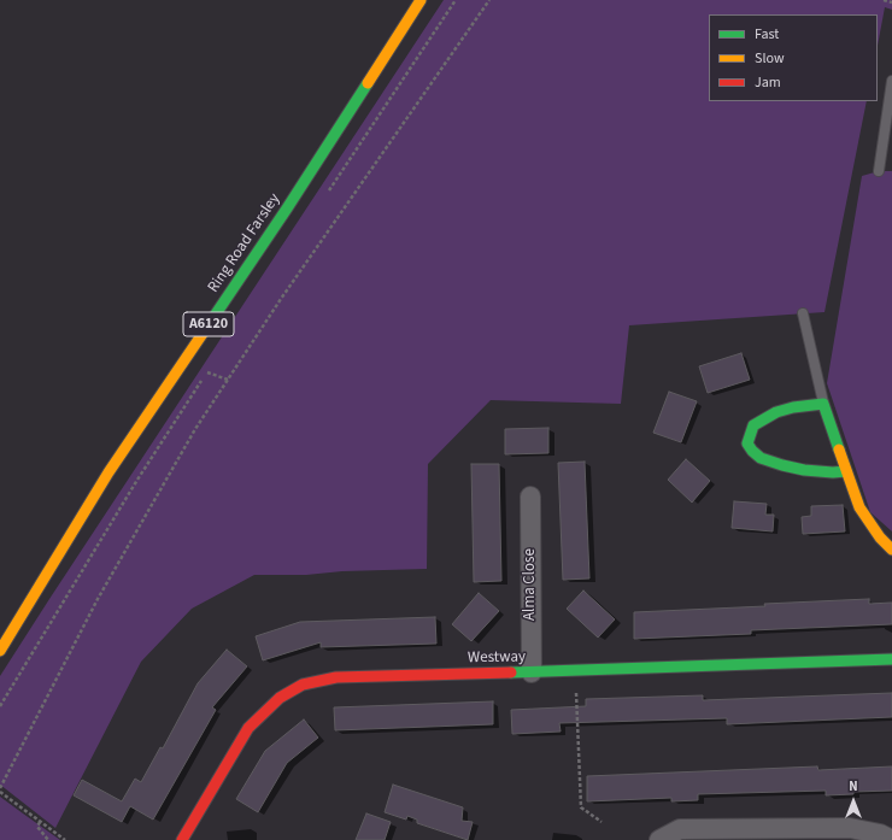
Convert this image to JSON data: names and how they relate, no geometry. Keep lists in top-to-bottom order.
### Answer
{
  "streets": {
    "main road": ["Ring Road Farsley", "A6120", "Westway"],
    "street": ["Alma Close"]
  },
  "crossings": [
    ["Alma Close", "Westway"]
  ],
  "legend": ["Fast", "Slow", "Jam"],
  "north": "top"
}
